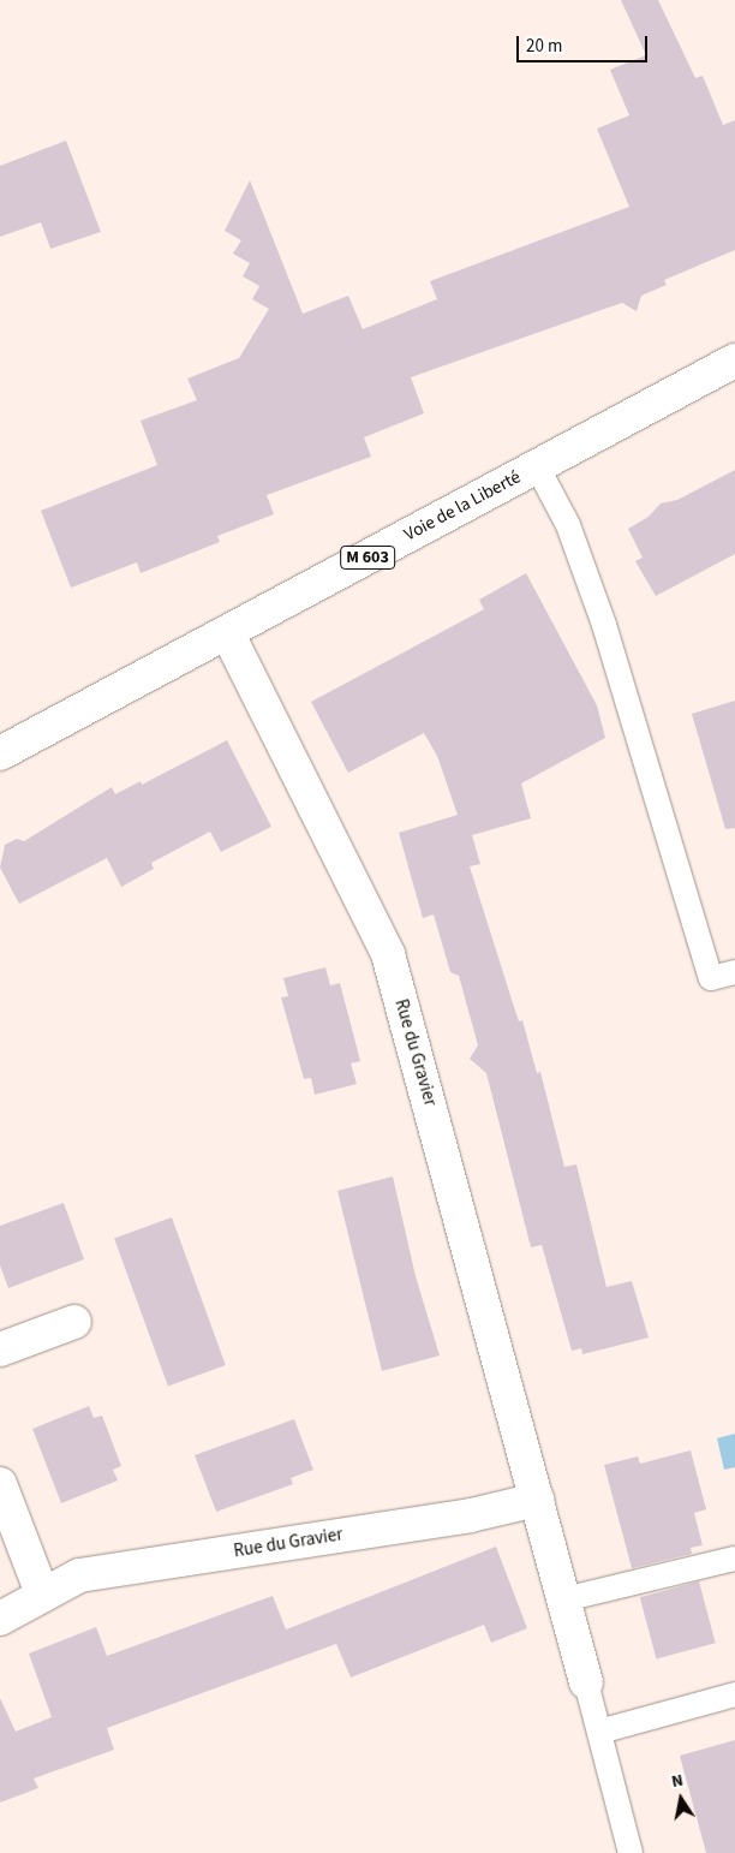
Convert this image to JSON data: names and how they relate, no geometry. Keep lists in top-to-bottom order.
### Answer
{
  "streets": {
    "street": ["Voie de la Liberté", "M 603", "Rue du Gravier"]
  },
  "crossings": [
    ["Voie de la Liberté", "Rue du Gravier"]
  ],
  "scale_bar": "20 m",
  "north": "top"
}
